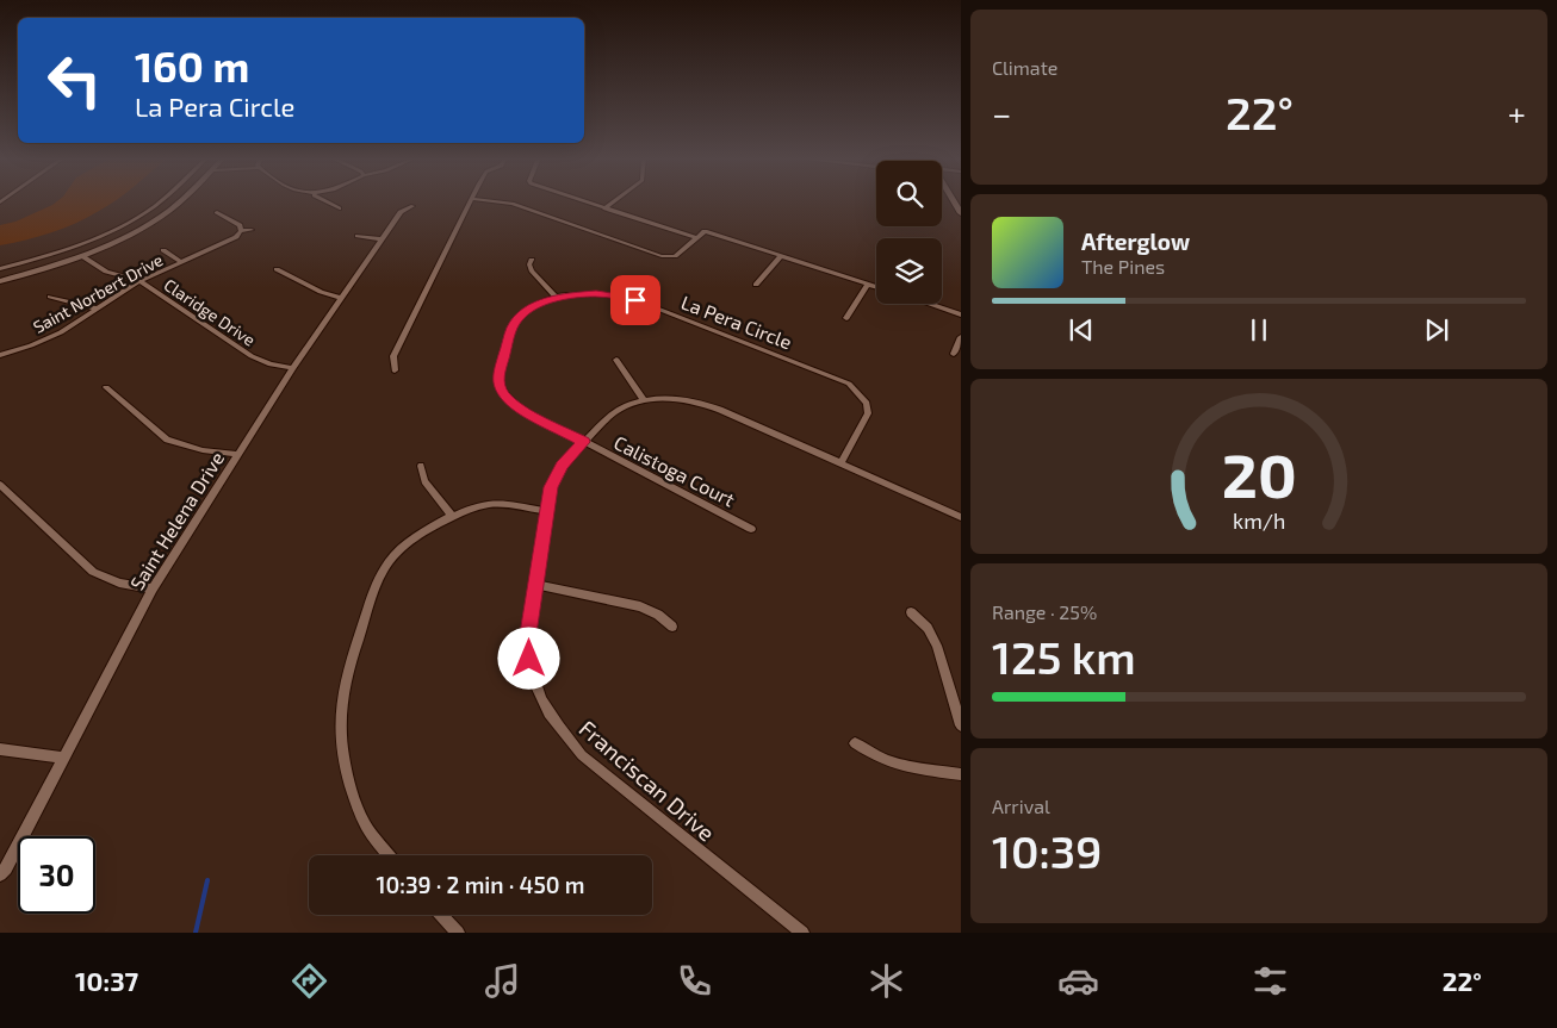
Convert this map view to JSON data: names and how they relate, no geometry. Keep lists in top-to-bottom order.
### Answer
{
  "streets": {
    "street": [
      "Saint Norbert Drive",
      "Claridge Drive",
      "La Pera Circle",
      "Calistoga Court",
      "Saint Helena Drive",
      "Franciscan Drive"
    ]
  },
  "crossings": [
    ["Saint Norbert Drive", "Claridge Drive"],
    ["Claridge Drive", "Saint Helena Drive"],
    ["La Pera Circle", "Calistoga Court"],
    ["La Pera Circle", "Franciscan Drive"],
    ["Calistoga Court", "Franciscan Drive"]
  ],
  "page": {
    "tile": [
      "Climate",
      ["Range · 25%", "125 km"],
      ["Arrival", "10:39"]
    ],
    "turn": ["160 m", "La Pera Circle"],
    "heat": ["−", "22°", "+"],
    "song": ["Afterglow", "The Pines"],
    "limit": "30",
    "trip": "10:39 · 2 min · 450 m",
    "tabs": ["10:37", "22°"],
    "gauge": ["20", "km/h"]
  }
}
